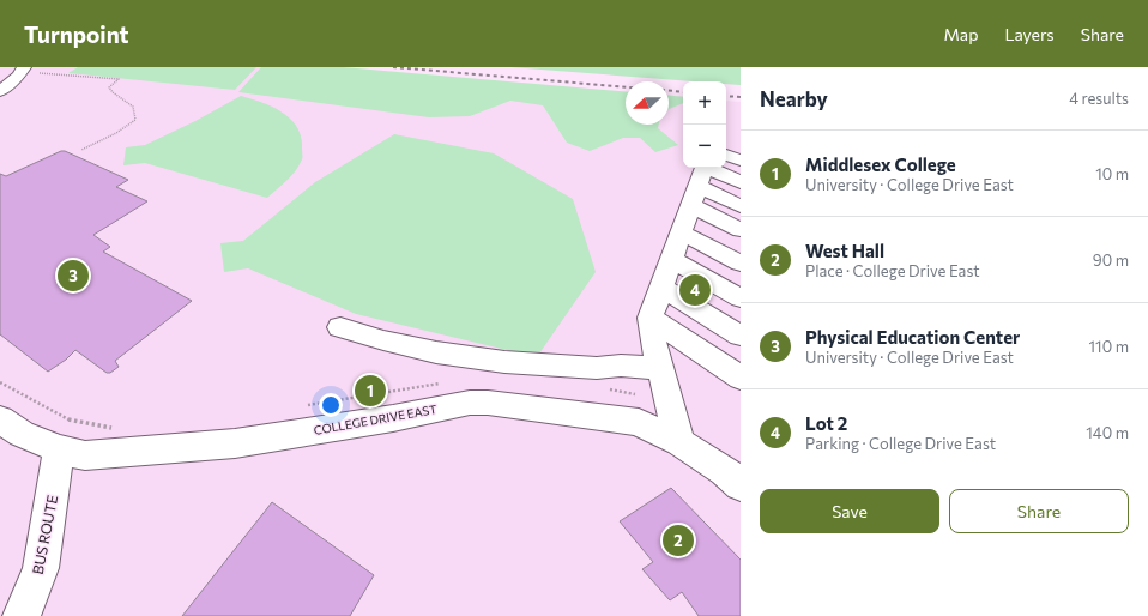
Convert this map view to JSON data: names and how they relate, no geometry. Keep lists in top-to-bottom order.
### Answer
{
  "streets": {
    "street": ["COLLEGE DRIVE EAST", "BUS ROUTE"]
  },
  "crossings": [
    ["COLLEGE DRIVE EAST", "BUS ROUTE"]
  ],
  "north": "left",
  "page": {
    "header": "Turnpoint",
    "nav": ["Map", "Layers", "Share"],
    "heading": ["Nearby", "4 results"],
    "map_buttons": ["+", "−"],
    "list": [
      {
        "mark": "1",
        "name": "Middlesex College",
        "note": "University · College Drive East",
        "value": "10 m"
      },
      {
        "mark": "2",
        "name": "West Hall",
        "note": "Place · College Drive East",
        "value": "90 m"
      },
      {
        "mark": "3",
        "name": "Physical Education Center",
        "note": "University · College Drive East",
        "value": "110 m"
      },
      {
        "mark": "4",
        "name": "Lot 2",
        "note": "Parking · College Drive East",
        "value": "140 m"
      }
    ],
    "pins": [
      "3",
      "4",
      "1",
      "2"
    ],
    "buttons": ["Save", "Share"]
  }
}
